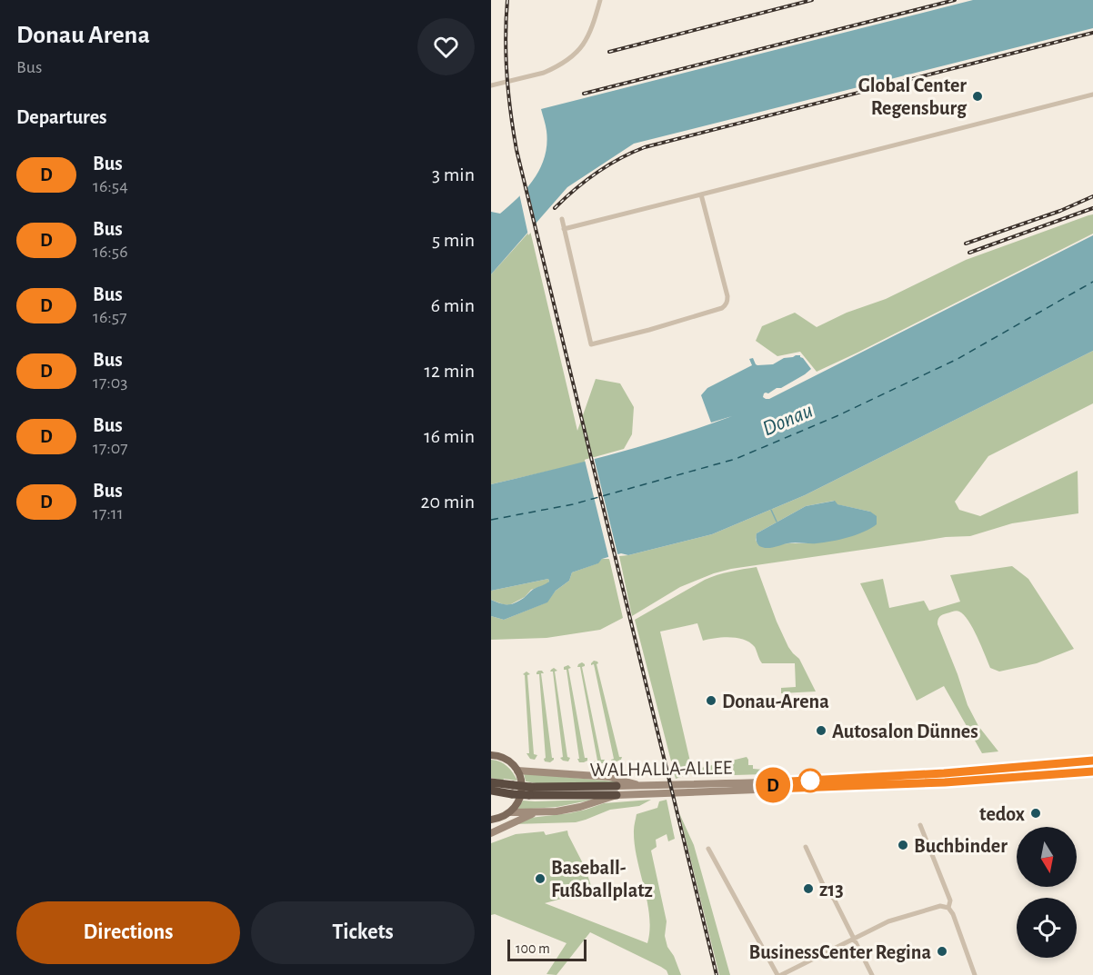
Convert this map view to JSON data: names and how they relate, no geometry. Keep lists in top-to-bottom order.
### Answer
{
  "streets": {
    "highway": ["WALHALLA-ALLEE"]
  },
  "water": ["Donau"],
  "places": [
    "Global Center Regensburg",
    "Donau-Arena",
    "Autosalon Dünnes",
    "tedox",
    "Buchbinder",
    "Baseball- Fußballplatz",
    "z13",
    "BusinessCenter Regina"
  ],
  "lines": ["bus line D"],
  "scale_bar": "100 m",
  "north": "bottom",
  "page": {
    "heading": [
      ["Donau Arena", "Bus"],
      "Departures"
    ],
    "on_map": "D",
    "list": [
      {
        "mark": "D",
        "name": "Bus",
        "note": "16:54",
        "value": "3 min"
      },
      {
        "mark": "D",
        "name": "Bus",
        "note": "16:56",
        "value": "5 min"
      },
      {
        "mark": "D",
        "name": "Bus",
        "note": "16:57",
        "value": "6 min"
      },
      {
        "mark": "D",
        "name": "Bus",
        "note": "17:03",
        "value": "12 min"
      },
      {
        "mark": "D",
        "name": "Bus",
        "note": "17:07",
        "value": "16 min"
      },
      {
        "mark": "D",
        "name": "Bus",
        "note": "17:11",
        "value": "20 min"
      }
    ],
    "buttons": ["Directions", "Tickets"],
    "scale": "100 m"
  }
}
